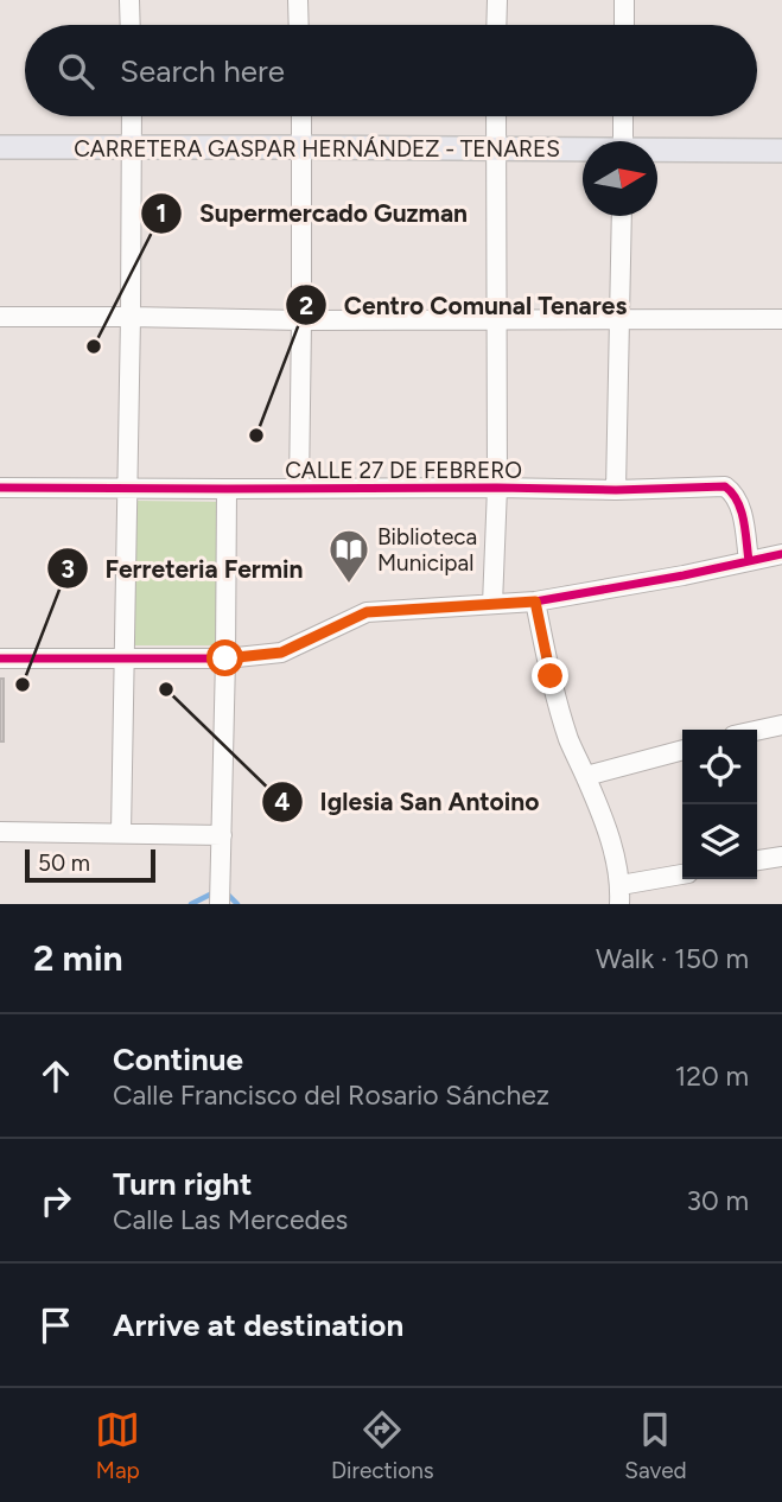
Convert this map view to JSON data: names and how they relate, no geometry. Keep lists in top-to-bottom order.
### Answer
{
  "streets": {
    "main road": ["CARRETERA GASPAR HERNÁNDEZ - TENARES"],
    "street": ["CALLE 27 DE FEBRERO"]
  },
  "places": {
    "other": [
      "Supermercado Guzman",
      "Centro Comunal Tenares",
      "Ferreteria Fermin",
      "Iglesia San Antoino"
    ],
    "library": ["Biblioteca Municipal"]
  },
  "scale_bar": "50 m",
  "north": "right",
  "page": {
    "search": "Search here",
    "scale": "50 m",
    "heading": ["2 min", "Walk · 150 m"],
    "list": [
      ["Continue", "Calle Francisco del Rosario Sánchez", "120 m"],
      ["Turn right", "Calle Las Mercedes", "30 m"],
      "Arrive at destination"
    ],
    "nav": ["Map", "Directions", "Saved"]
  }
}
